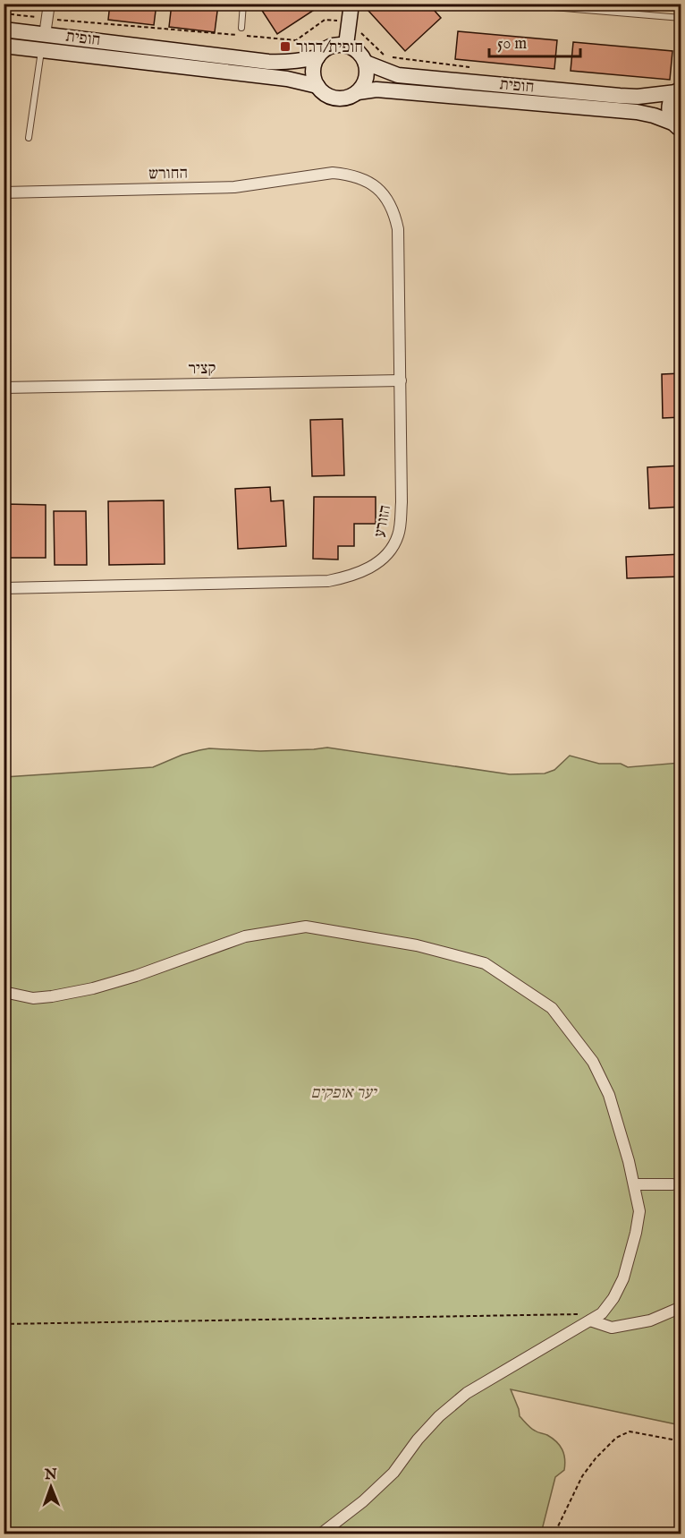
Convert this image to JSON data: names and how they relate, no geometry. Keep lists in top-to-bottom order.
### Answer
{
  "streets": {
    "main road": ["חופית"],
    "street": ["החורש", "קציר", "הזורע"]
  },
  "crossings": [
    ["החורש", "הזורע"],
    ["קציר", "הזורע"]
  ],
  "parks": ["יער אופקים"],
  "places": {
    "transit": ["חופית/דרור"]
  },
  "scale_bar": "50 m",
  "north": "top"
}
